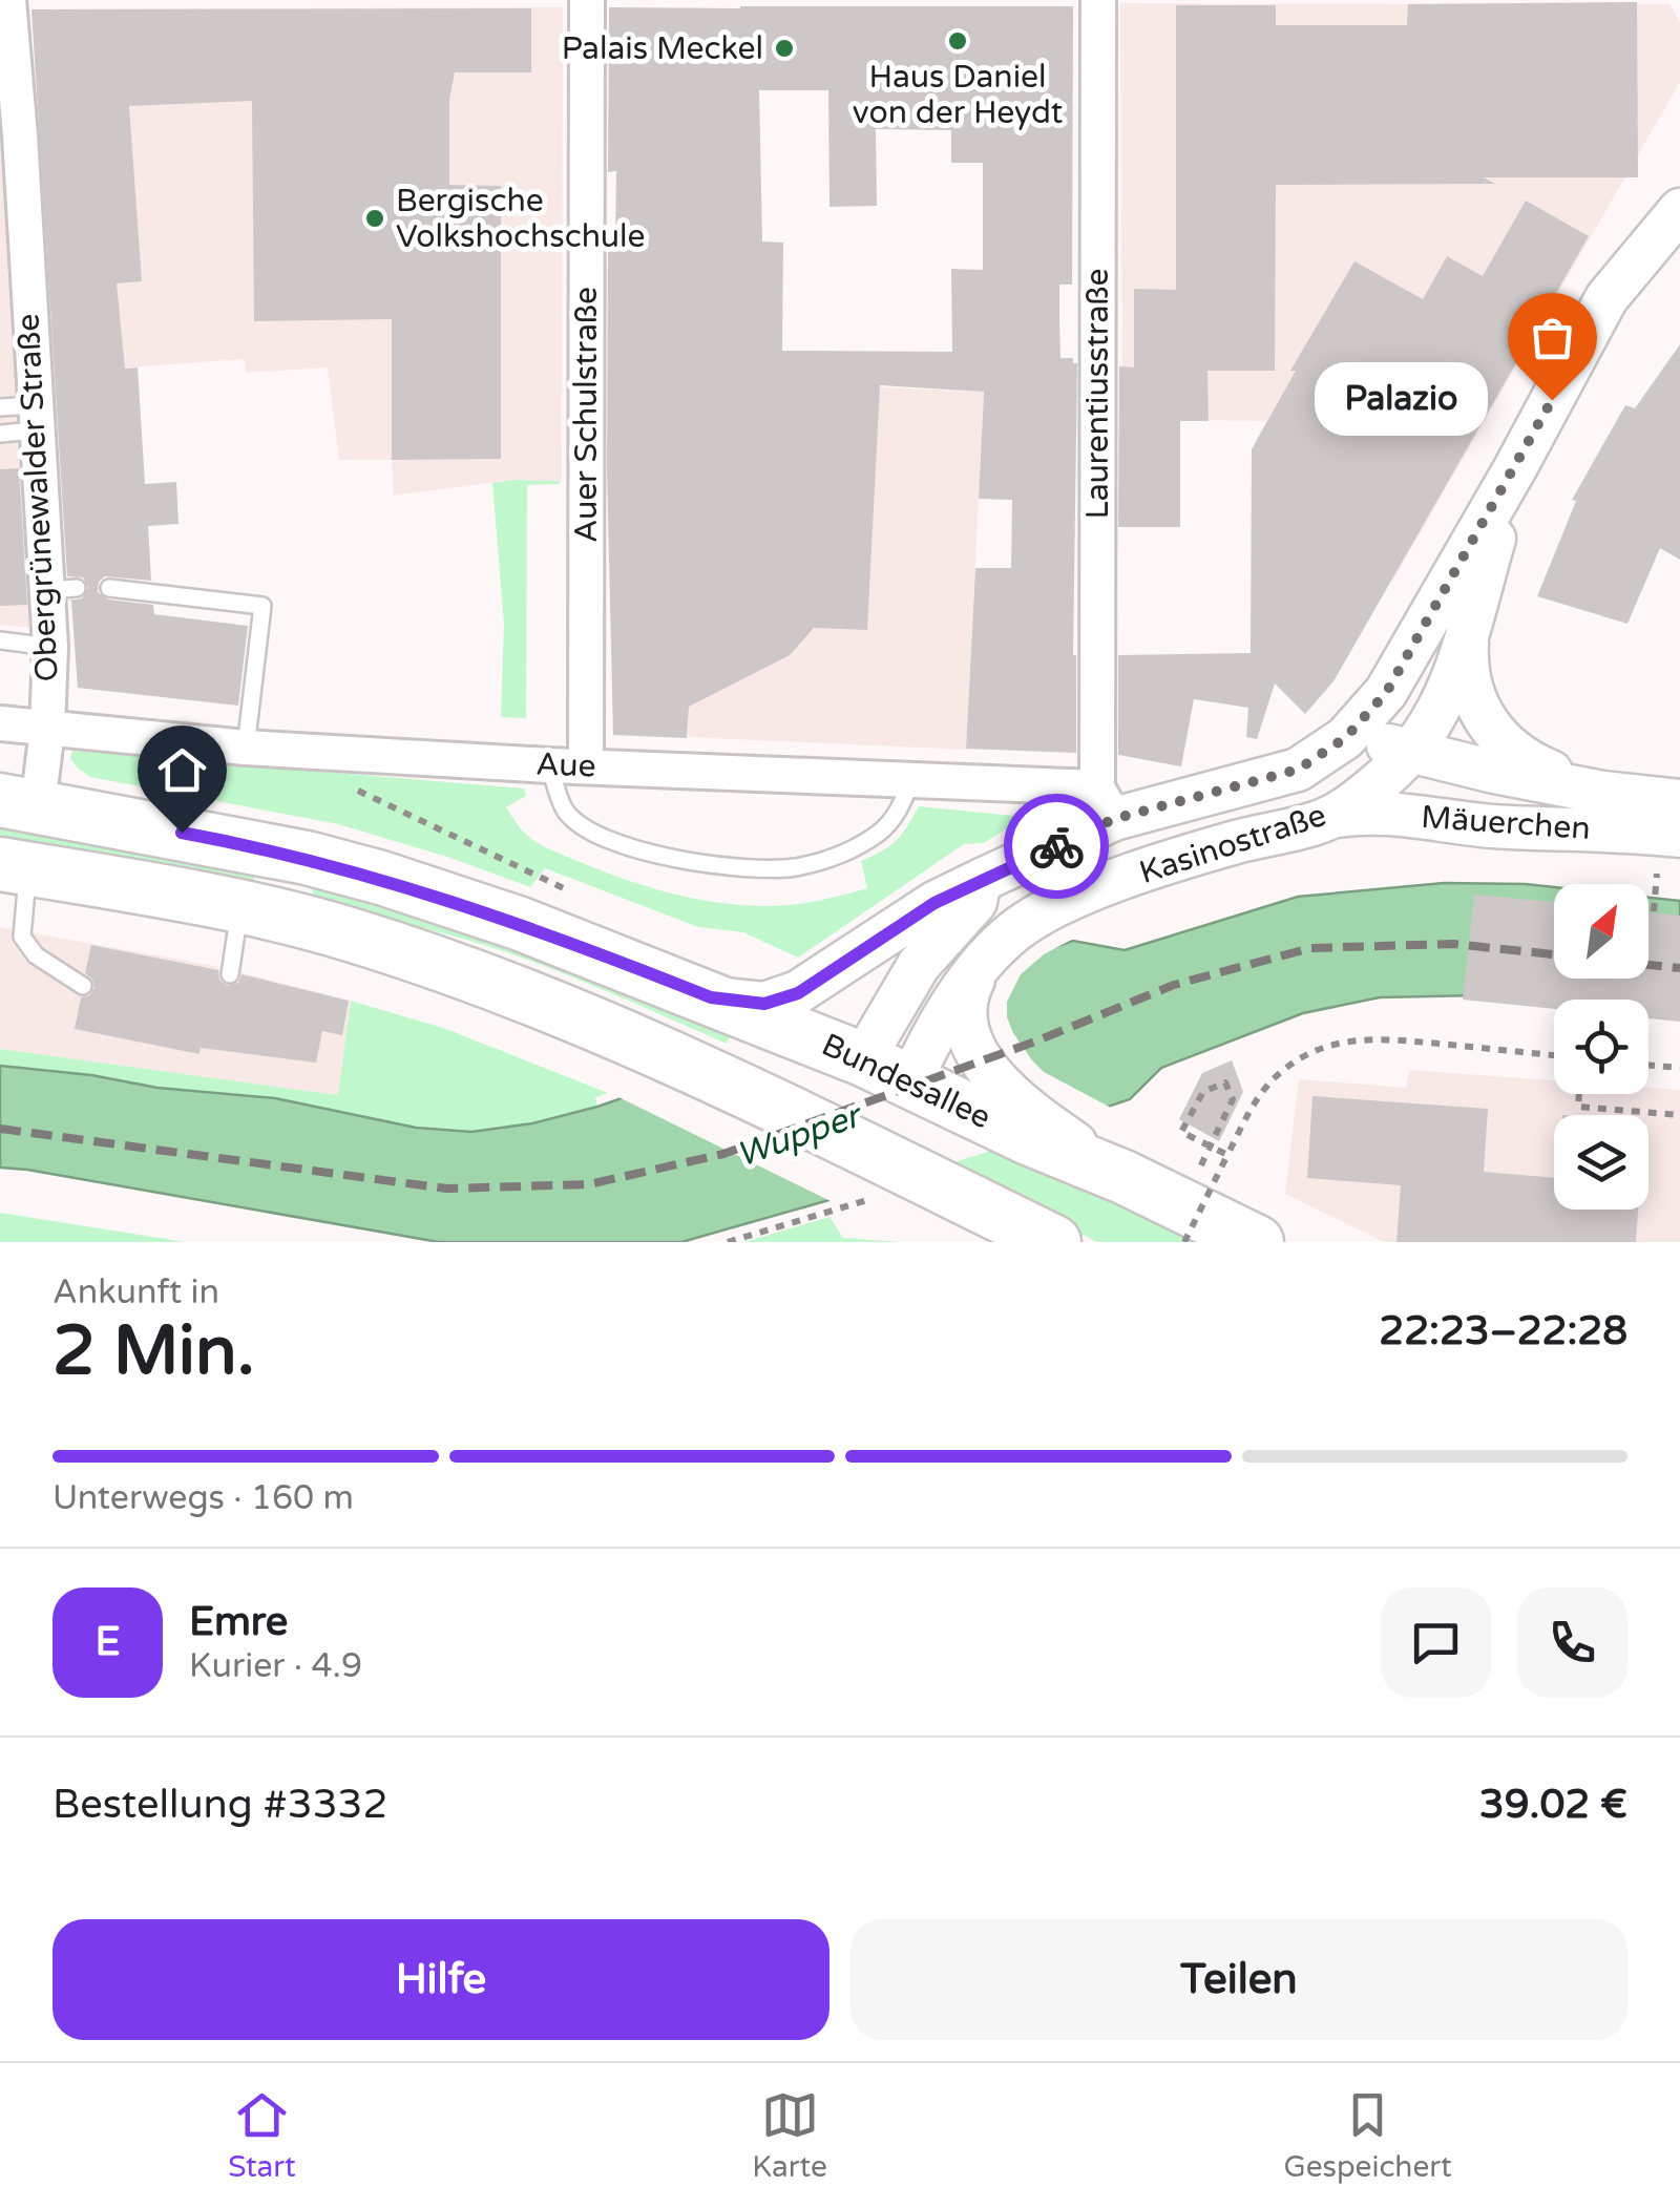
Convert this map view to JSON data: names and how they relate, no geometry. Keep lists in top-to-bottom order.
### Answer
{
  "streets": {
    "main road": ["Bundesallee"],
    "street": [
      "Laurentiusstraße",
      "Auer Schulstraße",
      "Obergrünewalder Straße",
      "Aue",
      "Mäuerchen",
      "Kasinostraße"
    ]
  },
  "crossings": [
    ["Laurentiusstraße", "Aue"],
    ["Laurentiusstraße", "Kasinostraße"],
    ["Auer Schulstraße", "Aue"],
    ["Obergrünewalder Straße", "Aue"],
    ["Obergrünewalder Straße", "Bundesallee"],
    ["Aue", "Kasinostraße"],
    ["Mäuerchen", "Kasinostraße"],
    ["Kasinostraße", "Bundesallee"]
  ],
  "water": ["Wupper"],
  "places": [
    "Haus Daniel von der Heydt",
    "Palais Meckel",
    "Bergische Volkshochschule",
    "Palazio"
  ],
  "north": "top right",
  "page": {
    "bubble": "Palazio",
    "heading": ["2 Min.", "Ankunft in", "22:23–22:28"],
    "panel": [
      "Emre",
      "Kurier · 4.9",
      "Bestellung #3332",
      "39.02 €"
    ],
    "bar": "Unterwegs · 160 m",
    "round": "E",
    "buttons": ["Hilfe", "Teilen"],
    "tabs": ["Start", "Karte", "Gespeichert"]
  }
}
